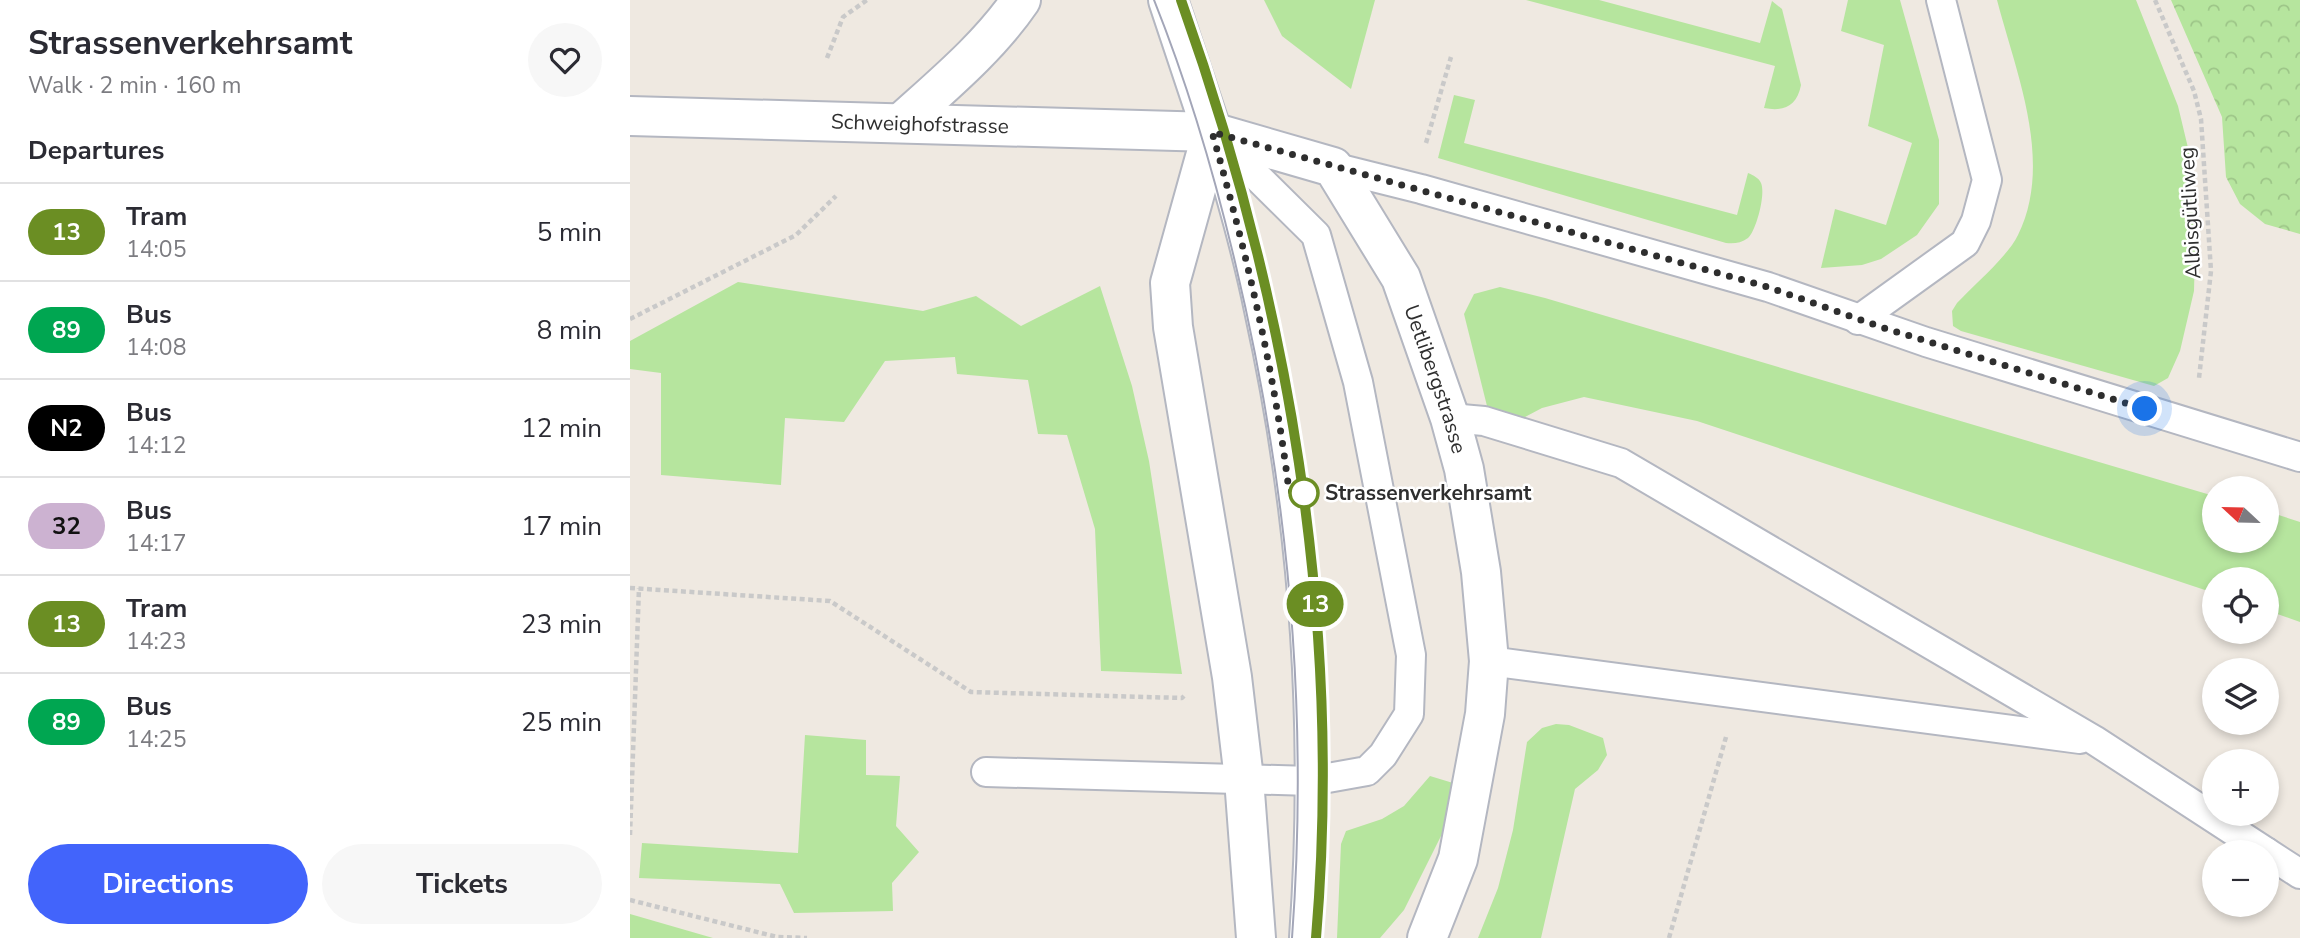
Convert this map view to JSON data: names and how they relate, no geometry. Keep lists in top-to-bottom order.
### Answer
{
  "streets": {
    "street": ["Schweighofstrasse", "Uetlibergstrasse"],
    "path": ["Albisgütliweg"]
  },
  "places": ["Strassenverkehrsamt"],
  "lines": ["tram line 13"],
  "north": "left",
  "page": {
    "heading": [
      ["Strassenverkehrsamt", "Walk · 2 min · 160 m"],
      "Departures"
    ],
    "on_map": "13",
    "list": [
      {
        "mark": "13",
        "name": "Tram",
        "note": "14:05",
        "value": "5 min"
      },
      {
        "mark": "89",
        "name": "Bus",
        "note": "14:08",
        "value": "8 min"
      },
      {
        "mark": "N2",
        "name": "Bus",
        "note": "14:12",
        "value": "12 min"
      },
      {
        "mark": "32",
        "name": "Bus",
        "note": "14:17",
        "value": "17 min"
      },
      {
        "mark": "13",
        "name": "Tram",
        "note": "14:23",
        "value": "23 min"
      },
      {
        "mark": "89",
        "name": "Bus",
        "note": "14:25",
        "value": "25 min"
      }
    ],
    "map_buttons": ["+", "−"],
    "buttons": ["Directions", "Tickets"]
  }
}
